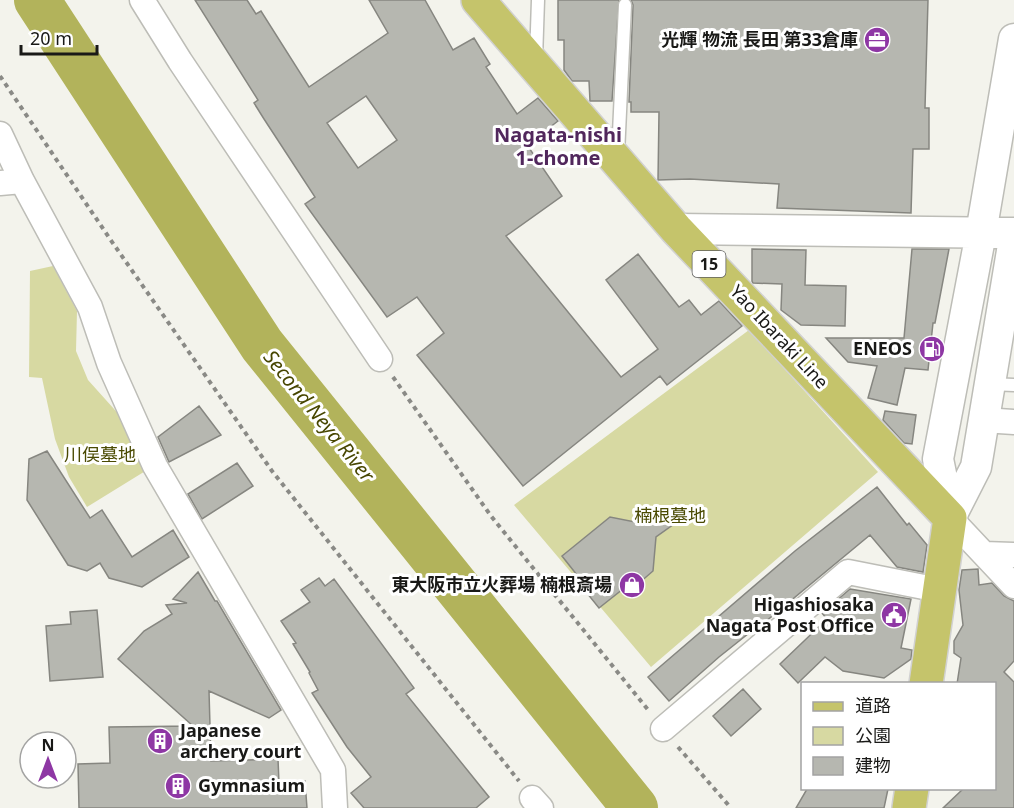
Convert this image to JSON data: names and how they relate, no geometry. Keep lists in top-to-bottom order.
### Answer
{
  "streets": {
    "main road": ["15", "Yao Ibaraki Line"]
  },
  "districts": ["Nagata-nishi 1-chome"],
  "water": ["Second Neya River"],
  "parks": ["川俣墓地", "楠根墓地"],
  "places": {
    "office": ["光輝 物流 長田 第33倉庫"],
    "fuel station": ["ENEOS"],
    "shop": ["東大阪市立火葬場 楠根斎場"],
    "public building": ["Higashiosaka Nagata Post Office"],
    "building": ["Japanese archery court", "Gymnasium"]
  },
  "legend": ["道路", "公園", "建物"],
  "scale_bar": "20 m",
  "north": "top"
}
